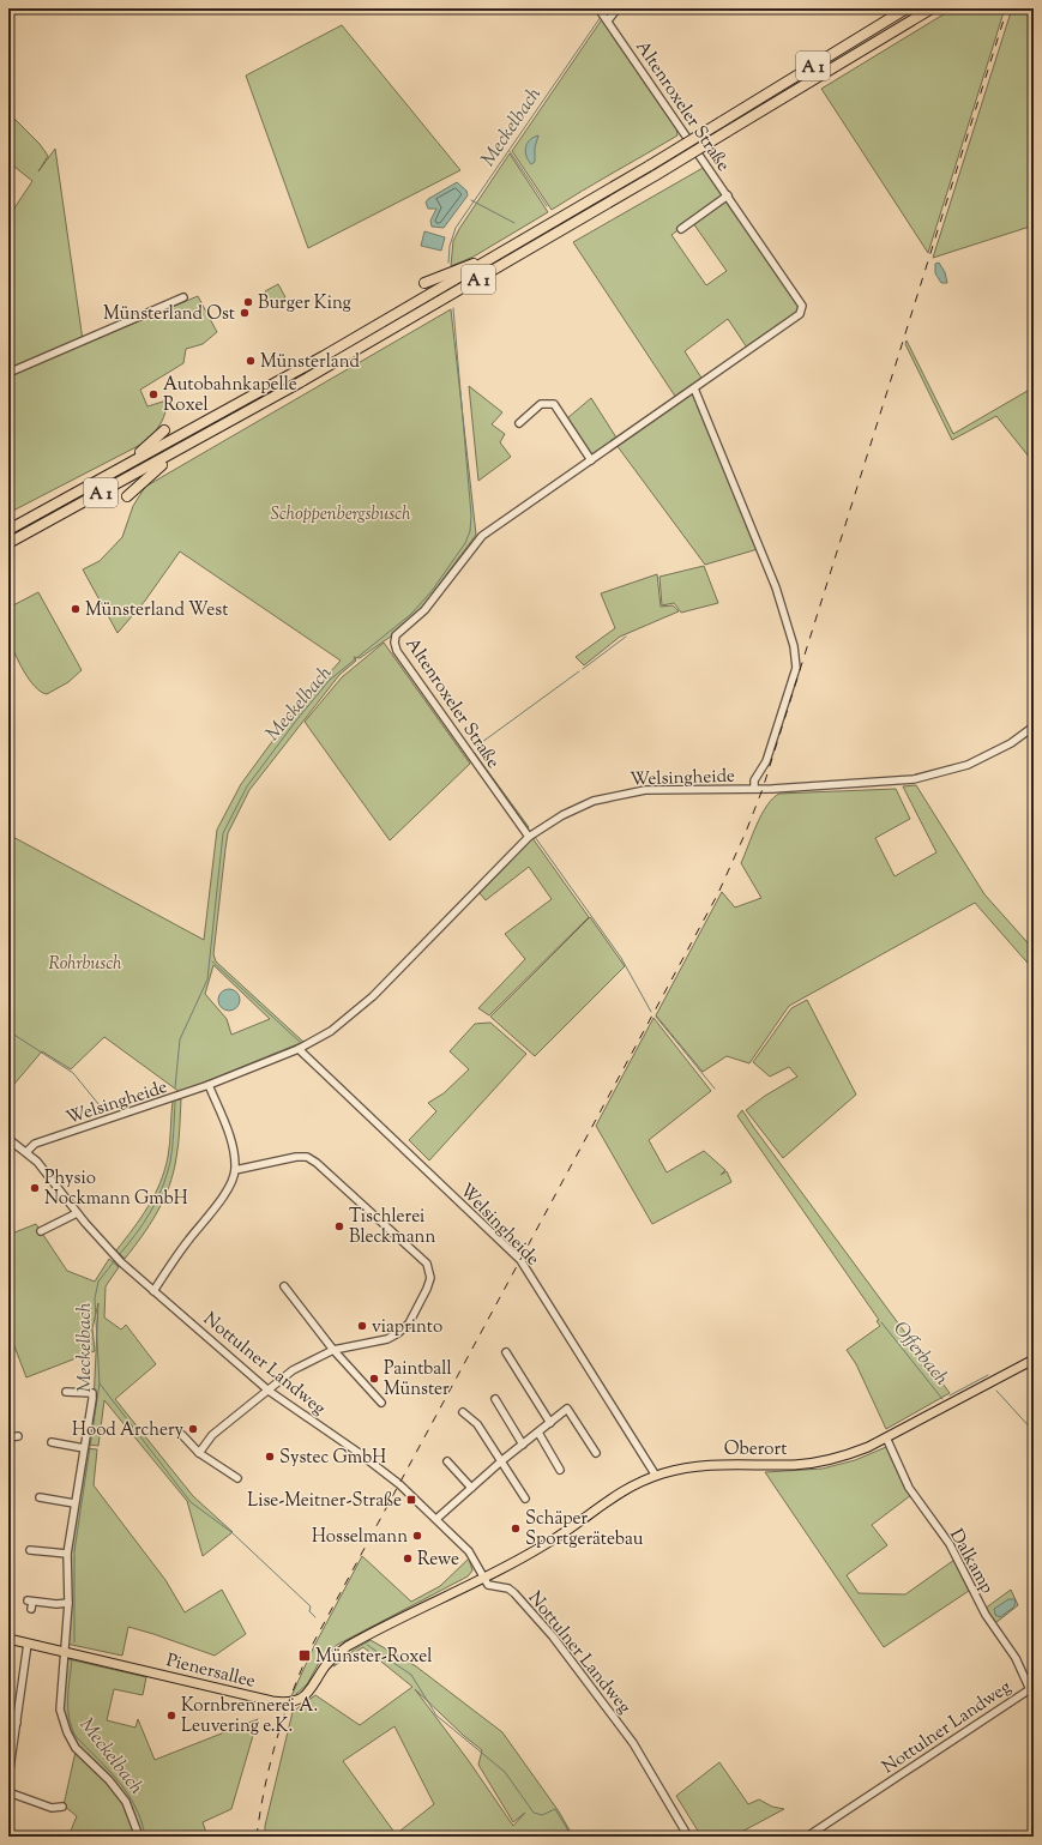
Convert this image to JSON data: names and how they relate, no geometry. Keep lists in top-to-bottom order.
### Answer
{
  "streets": {
    "highway": ["A 1"],
    "main road": ["Oberort", "Pienersallee"],
    "street": [
      "Altenroxeler Straße",
      "Welsingheide",
      "Nottulner Landweg",
      "Dalkamp"
    ]
  },
  "crossings": [
    ["Altenroxeler Straße", "Welsingheide"],
    ["Welsingheide", "Nottulner Landweg"],
    ["Welsingheide", "Oberort"],
    ["Nottulner Landweg", "Oberort"],
    ["Nottulner Landweg", "Dalkamp"],
    ["Nottulner Landweg", "Pienersallee"],
    ["Oberort", "Dalkamp"],
    ["Oberort", "Pienersallee"]
  ],
  "water": ["Meckelbach", "Offerbach"],
  "parks": ["Schoppenbergsbusch", "Rohrbusch"],
  "places": {
    "other": [
      "Burger King",
      "Münsterland Ost",
      "Münsterland",
      "Autobahnkapelle Roxel",
      "Münsterland West",
      "Physio Nockmann GmbH",
      "Tischlerei Bleckmann",
      "viaprinto",
      "Paintball Münster",
      "Hood Archery",
      "Systec GmbH",
      "Schäper Sportgerätebau",
      "Hosselmann",
      "Rewe",
      "Kornbrennerei A. Leuvering e.K."
    ],
    "transit": ["Lise-Meitner-Straße", "Münster-Roxel"]
  }
}
